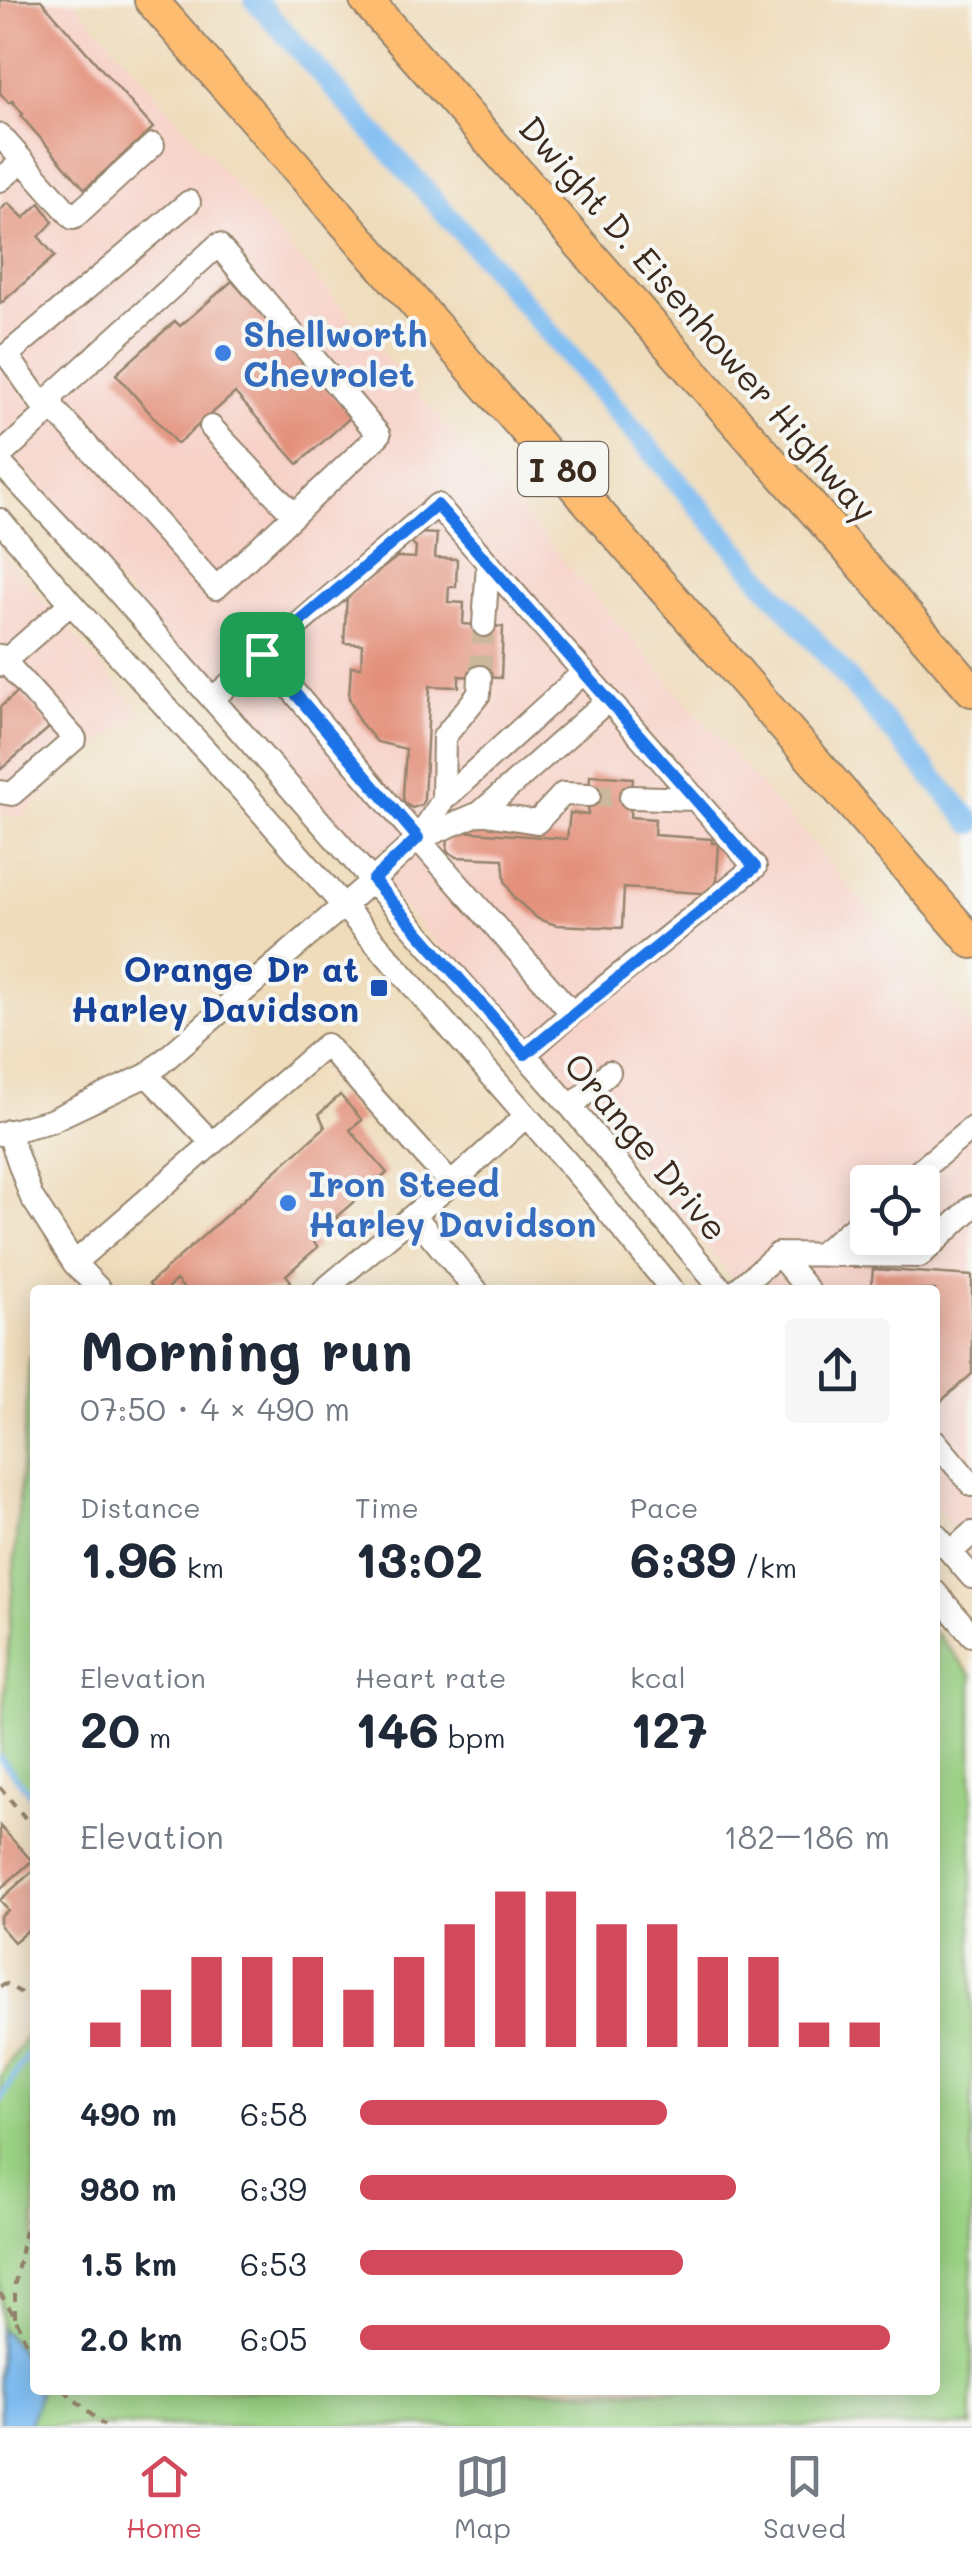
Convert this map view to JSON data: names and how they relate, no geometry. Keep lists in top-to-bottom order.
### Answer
{
  "streets": {
    "highway": ["Dwight D. Eisenhower Highway", "I 80"],
    "street": ["Orange Drive"]
  },
  "places": {
    "other": ["Shellworth Chevrolet", "Iron Steed Harley Davidson"],
    "transit": ["Orange Dr at Harley Davidson"]
  },
  "page": {
    "heading": ["Morning run", "07:50 · 4 × 490 m"],
    "stats": [
      ["Distance", "1.96 km"],
      ["Time", "13:02"],
      ["Pace", "6:39 /km"],
      ["Elevation", "20 m"],
      ["Heart rate", "146 bpm"],
      ["kcal", "127"]
    ],
    "chart": ["Elevation", "182–186 m"],
    "list": [
      {
        "name": "490 m",
        "note": "6:58"
      },
      {
        "name": "980 m",
        "note": "6:39"
      },
      {
        "name": "1.5 km",
        "note": "6:53"
      },
      {
        "name": "2.0 km",
        "note": "6:05"
      }
    ],
    "tabs": ["Home", "Map", "Saved"]
  }
}
